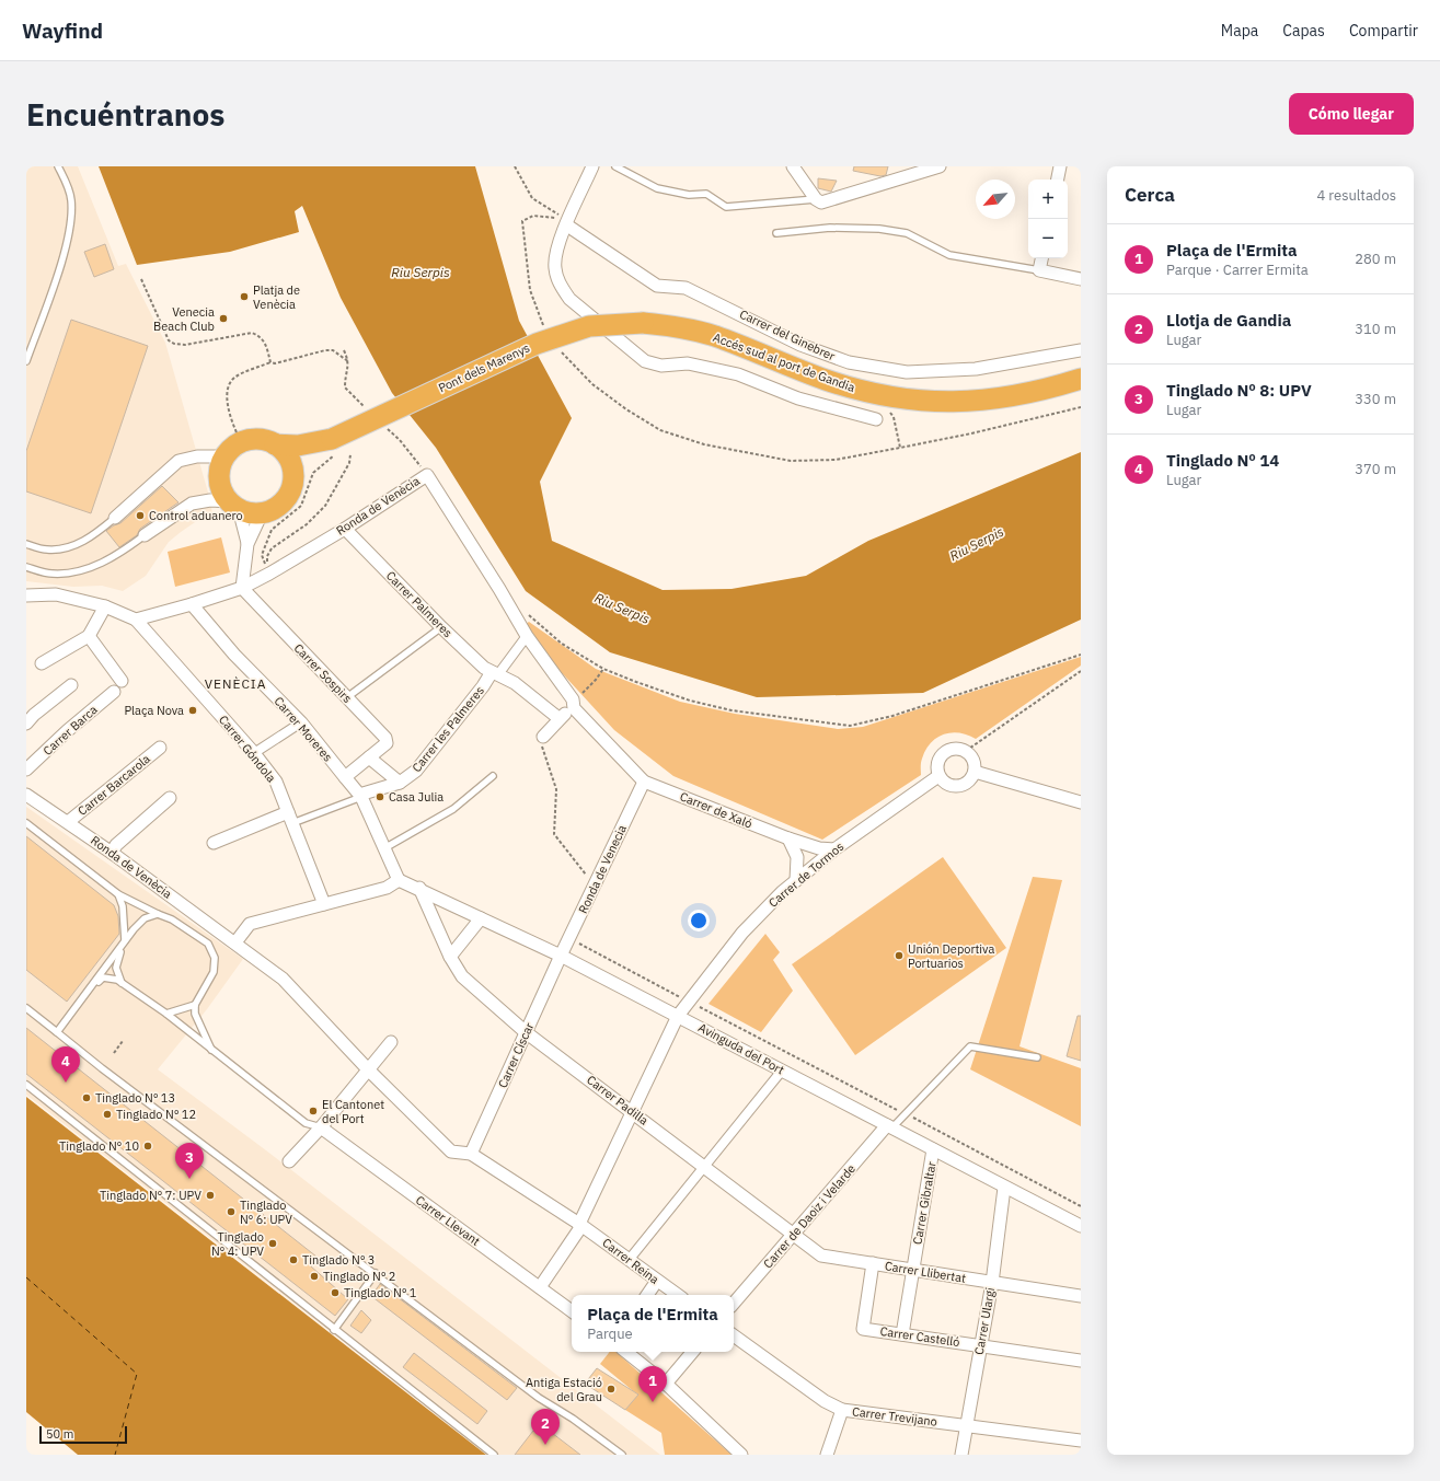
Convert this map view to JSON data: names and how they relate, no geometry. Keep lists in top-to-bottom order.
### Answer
{
  "streets": {
    "highway": ["Accés sud al port de Gandia", "Pont dels Marenys"],
    "street": [
      "Carrer del Ginebrer",
      "Ronda de Venècia",
      "Carrer Palmeres",
      "Carrer Sospirs",
      "Carrer Moreres",
      "Carrer les Palmeres",
      "Carrer Barca",
      "Carrer Góndola",
      "Carrer Barcarola",
      "Carrer de Xaló",
      "Ronda de Venecia",
      "Carrer de Tormos",
      "Avinguda del Port",
      "Carrer Císcar",
      "Carrer Padilla",
      "Carrer Gibraltar",
      "Carrer de Daoiz i Velarde",
      "Carrer Llevant",
      "Carrer Reina",
      "Carrer Llibertat",
      "Carrer Ulargi",
      "Carrer Castelló",
      "Carrer Trevijano"
    ]
  },
  "crossings": [
    ["Accés sud al port de Gandia", "Pont dels Marenys"],
    ["Ronda de Venècia", "Carrer Palmeres"],
    ["Ronda de Venècia", "Carrer Sospirs"],
    ["Ronda de Venècia", "Carrer Moreres"],
    ["Ronda de Venècia", "Carrer Góndola"],
    ["Ronda de Venècia", "Carrer Barcarola"],
    ["Ronda de Venècia", "Carrer de Xaló"],
    ["Ronda de Venècia", "Ronda de Venecia"],
    ["Ronda de Venècia", "Carrer Císcar"],
    ["Ronda de Venècia", "Carrer Reina"],
    ["Carrer Palmeres", "Carrer les Palmeres"],
    ["Carrer Moreres", "Avinguda del Port"],
    ["Carrer de Xaló", "Ronda de Venecia"],
    ["Carrer de Xaló", "Carrer de Tormos"],
    ["Ronda de Venecia", "Avinguda del Port"],
    ["Ronda de Venecia", "Carrer Císcar"],
    ["Carrer de Tormos", "Avinguda del Port"],
    ["Carrer de Tormos", "Carrer Padilla"],
    ["Carrer de Tormos", "Carrer Llevant"],
    ["Carrer de Tormos", "Carrer Reina"],
    ["Avinguda del Port", "Carrer Císcar"],
    ["Avinguda del Port", "Carrer Padilla"],
    ["Avinguda del Port", "Carrer Gibraltar"],
    ["Avinguda del Port", "Carrer de Daoiz i Velarde"],
    ["Avinguda del Port", "Carrer Ulargi"],
    ["Carrer Císcar", "Carrer Padilla"],
    ["Carrer Císcar", "Carrer Reina"],
    ["Carrer Padilla", "Carrer de Daoiz i Velarde"],
    ["Carrer Padilla", "Carrer Llibertat"],
    ["Carrer Gibraltar", "Carrer Llibertat"],
    ["Carrer Gibraltar", "Carrer Castelló"],
    ["Carrer de Daoiz i Velarde", "Carrer Llibertat"],
    ["Carrer Llibertat", "Carrer Ulargi"],
    ["Carrer Llibertat", "Carrer Castelló"],
    ["Carrer Ulargi", "Carrer Castelló"],
    ["Carrer Ulargi", "Carrer Trevijano"]
  ],
  "districts": ["VENÈCIA"],
  "water": ["Riu Serpis"],
  "places": [
    "Platja de Venècia",
    "Venecia Beach Club",
    "Control aduanero",
    "Plaça Nova",
    "Casa Julia",
    "Unión Deportiva Portuarios",
    "Tinglado Nº 13",
    "El Cantonet del Port",
    "Tinglado Nº 12",
    "Tinglado Nº 10",
    "Tinglado Nº 7: UPV",
    "Tinglado Nº 6: UPV",
    "Tinglado Nº 4: UPV",
    "Tinglado Nº 3",
    "Tinglado Nº 2",
    "Tinglado Nº 1",
    "Antiga Estació del Grau"
  ],
  "scale_bar": "50 m",
  "north": "bottom left",
  "page": {
    "header": "Wayfind",
    "nav": ["Mapa", "Capas", "Compartir"],
    "buttons": "Cómo llegar",
    "title": "Encuéntranos",
    "heading": ["Cerca", "4 resultados"],
    "map_buttons": ["+", "−"],
    "list": [
      {
        "mark": "1",
        "name": "Plaça de l'Ermita",
        "note": "Parque · Carrer Ermita",
        "value": "280 m"
      },
      {
        "mark": "2",
        "name": "Llotja de Gandia",
        "note": "Lugar",
        "value": "310 m"
      },
      {
        "mark": "3",
        "name": "Tinglado Nº 8: UPV",
        "note": "Lugar",
        "value": "330 m"
      },
      {
        "mark": "4",
        "name": "Tinglado Nº 14",
        "note": "Lugar",
        "value": "370 m"
      }
    ],
    "pins": [
      "4",
      "3",
      "1",
      "2"
    ],
    "popup": ["Plaça de l'Ermita", "Parque"],
    "scale": "50 m"
  }
}
